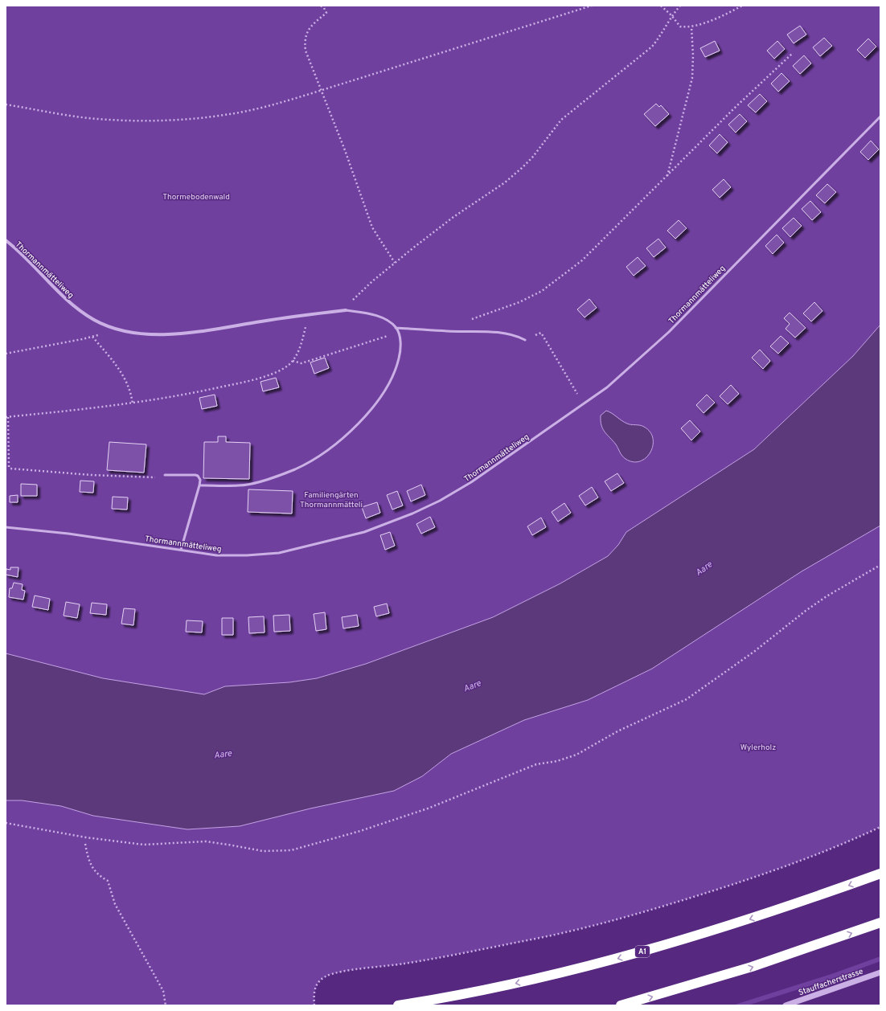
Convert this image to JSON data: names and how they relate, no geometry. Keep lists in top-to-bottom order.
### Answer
{
  "streets": {
    "highway": ["A1"],
    "street": ["Thormannmätteliweg", "Stauffacherstrasse"]
  },
  "water": ["Aare"],
  "parks": ["Thormebodenwald", "Familiengärten Thormannmätteli", "Wylerholz"]
}
